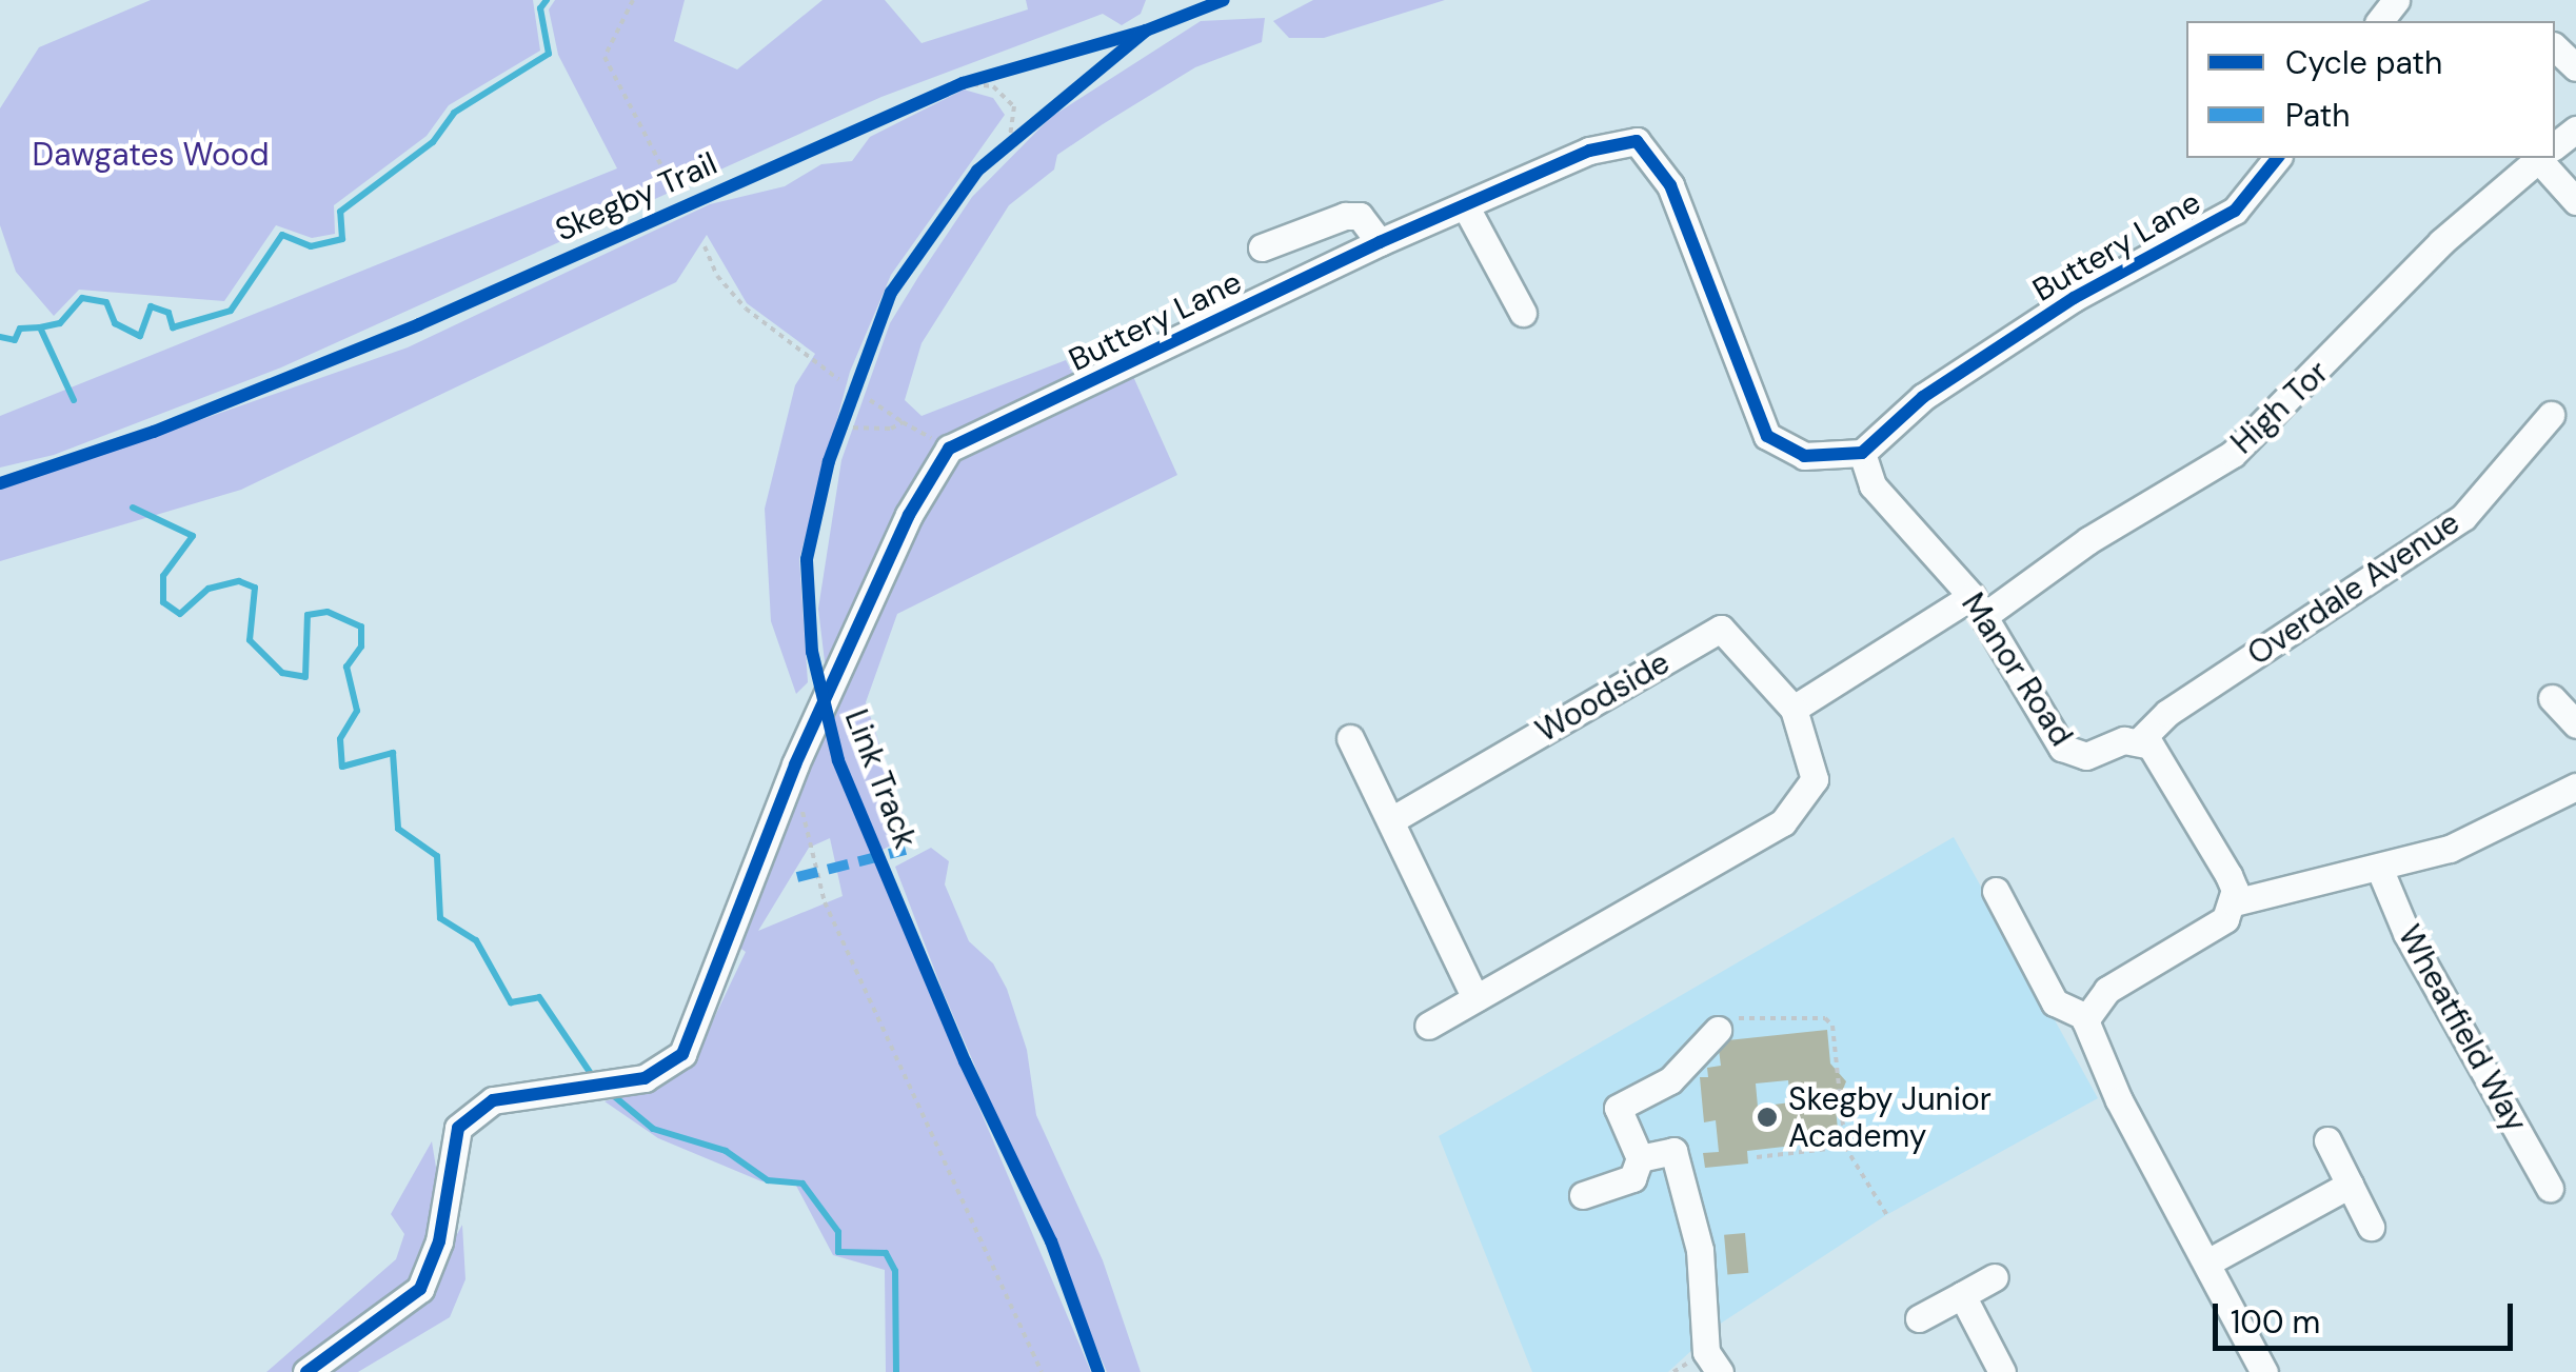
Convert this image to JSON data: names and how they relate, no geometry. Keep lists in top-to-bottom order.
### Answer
{
  "streets": {
    "street": [
      "Buttery Lane",
      "High Tor",
      "Overdale Avenue",
      "Manor Road",
      "Woodside",
      "Wheatfield Way"
    ],
    "cycle path": ["Skegby Trail", "Link Track"]
  },
  "crossings": [
    ["Buttery Lane", "Manor Road"],
    ["High Tor", "Manor Road"],
    ["Overdale Avenue", "Manor Road"]
  ],
  "parks": ["Dawgates Wood"],
  "places": ["Skegby Junior Academy"],
  "legend": ["Cycle path", "Path"],
  "scale_bar": "100 m"
}
